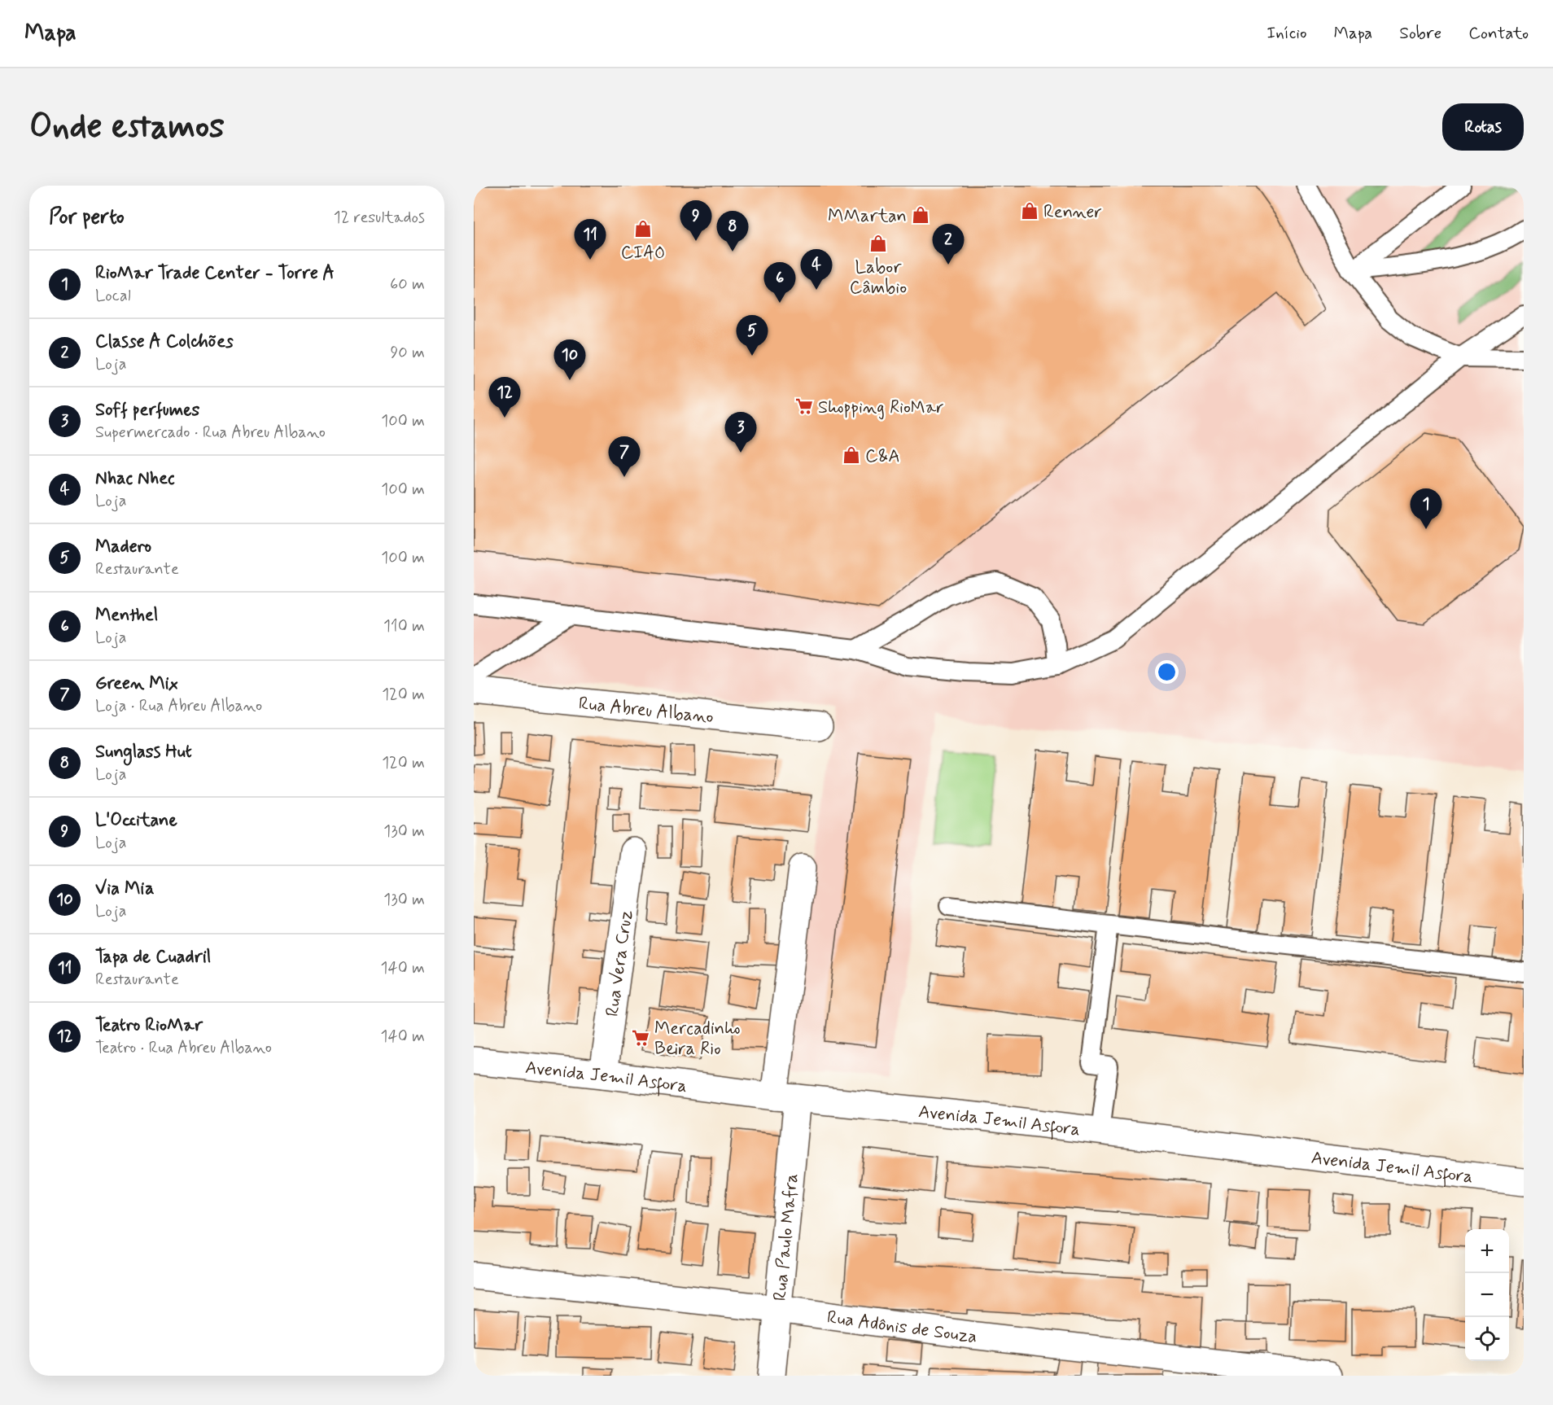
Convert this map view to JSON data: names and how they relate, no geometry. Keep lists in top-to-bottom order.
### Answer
{
  "streets": {
    "street": [
      "Rua Abreu Albano",
      "Rua Vera Cruz",
      "Avenida Jemil Asfora",
      "Rua Paulo Mafra",
      "Rua Adônis de Souza"
    ]
  },
  "crossings": [
    ["Rua Vera Cruz", "Avenida Jemil Asfora"],
    ["Avenida Jemil Asfora", "Rua Paulo Mafra"],
    ["Rua Paulo Mafra", "Rua Adônis de Souza"]
  ],
  "places": {
    "shop": [
      "Renner",
      "MMartan",
      "CIAO",
      "Labor Câmbio",
      "C&A"
    ],
    "supermarket": ["Shopping RioMar", "Mercadinho Beira Rio"]
  },
  "page": {
    "header": "Mapa",
    "nav": [
      "Início",
      "Mapa",
      "Sobre",
      "Contato"
    ],
    "buttons": "Rotas",
    "title": "Onde estamos",
    "heading": ["Por perto", "12 resultados"],
    "pins": [
      "9",
      "8",
      "11",
      "2",
      "4",
      "6",
      "5",
      "10",
      "12",
      "3",
      "7",
      "1"
    ],
    "list": [
      {
        "mark": "1",
        "name": "RioMar Trade Center - Torre A",
        "note": "Local",
        "value": "60 m"
      },
      {
        "mark": "2",
        "name": "Classe A Colchões",
        "note": "Loja",
        "value": "90 m"
      },
      {
        "mark": "3",
        "name": "Soff perfumes",
        "note": "Supermercado · Rua Abreu Albano",
        "value": "100 m"
      },
      {
        "mark": "4",
        "name": "Nhac Nhec",
        "note": "Loja",
        "value": "100 m"
      },
      {
        "mark": "5",
        "name": "Madero",
        "note": "Restaurante",
        "value": "100 m"
      },
      {
        "mark": "6",
        "name": "Menthel",
        "note": "Loja",
        "value": "110 m"
      },
      {
        "mark": "7",
        "name": "Green Mix",
        "note": "Loja · Rua Abreu Albano",
        "value": "120 m"
      },
      {
        "mark": "8",
        "name": "Sunglass Hut",
        "note": "Loja",
        "value": "120 m"
      },
      {
        "mark": "9",
        "name": "L'Occitane",
        "note": "Loja",
        "value": "130 m"
      },
      {
        "mark": "10",
        "name": "Via Mia",
        "note": "Loja",
        "value": "130 m"
      },
      {
        "mark": "11",
        "name": "Tapa de Cuadril",
        "note": "Restaurante",
        "value": "140 m"
      },
      {
        "mark": "12",
        "name": "Teatro RioMar",
        "note": "Teatro · Rua Abreu Albano",
        "value": "140 m"
      }
    ],
    "map_buttons": ["+", "−"]
  }
}
